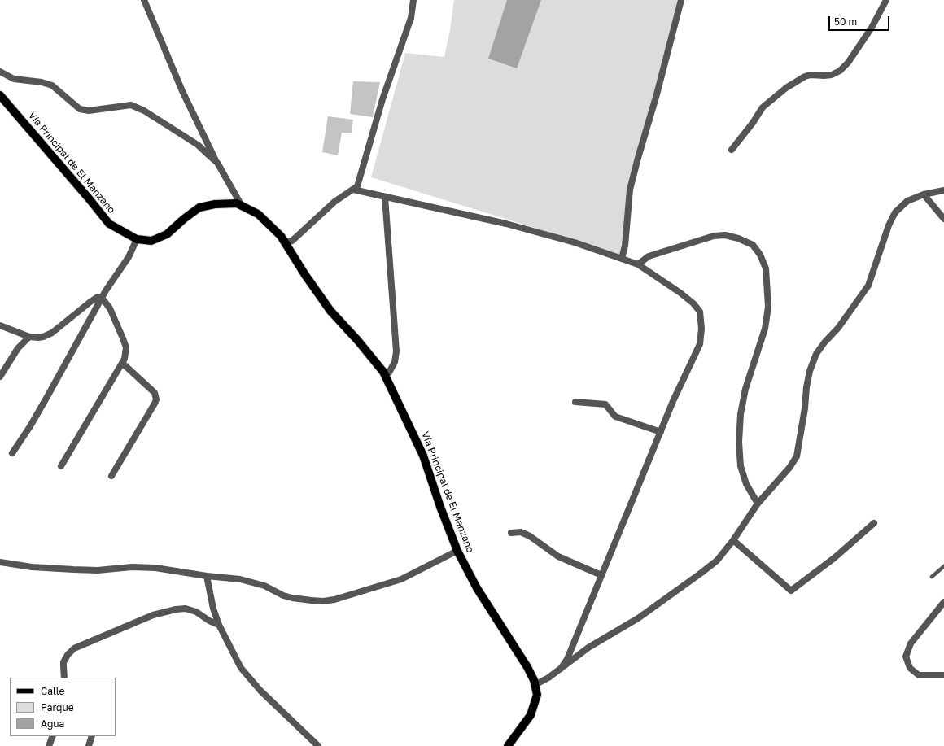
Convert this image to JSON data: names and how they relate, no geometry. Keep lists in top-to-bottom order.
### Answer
{
  "streets": {
    "main road": ["Vía Principal de El Manzano"]
  },
  "legend": ["Calle", "Parque", "Agua"],
  "scale_bar": "50 m"
}
